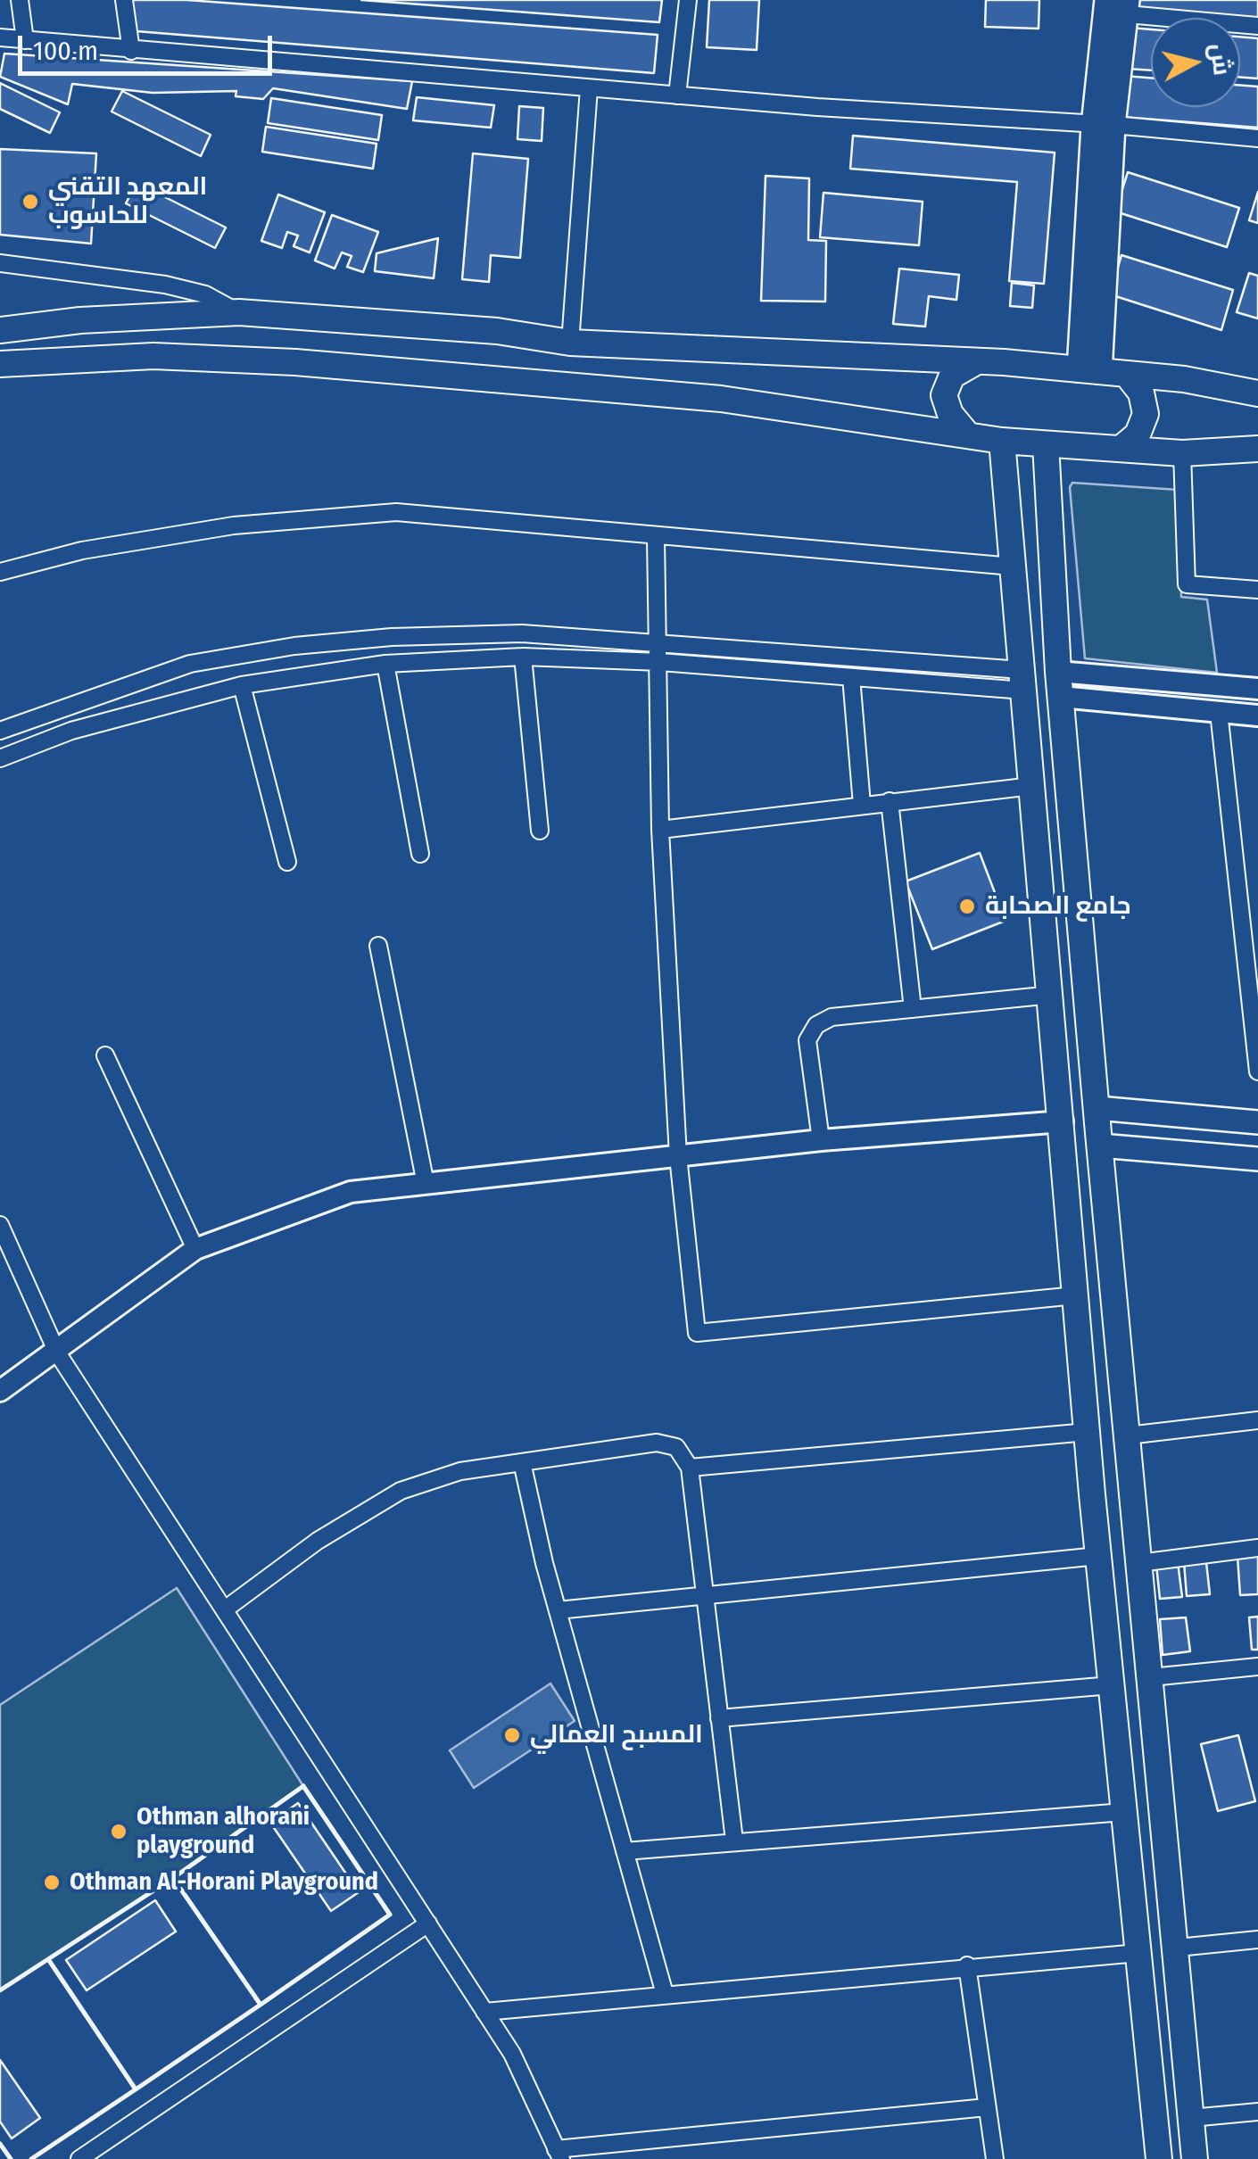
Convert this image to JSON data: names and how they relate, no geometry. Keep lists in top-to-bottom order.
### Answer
{
  "places": [
    "المعهد التقني للحاسوب",
    "جامع الصحابة",
    "المسبح العمالي",
    "Othman alhorani playground",
    "Othman Al-Horani Playground"
  ],
  "scale_bar": "100 m",
  "north": "right"
}
